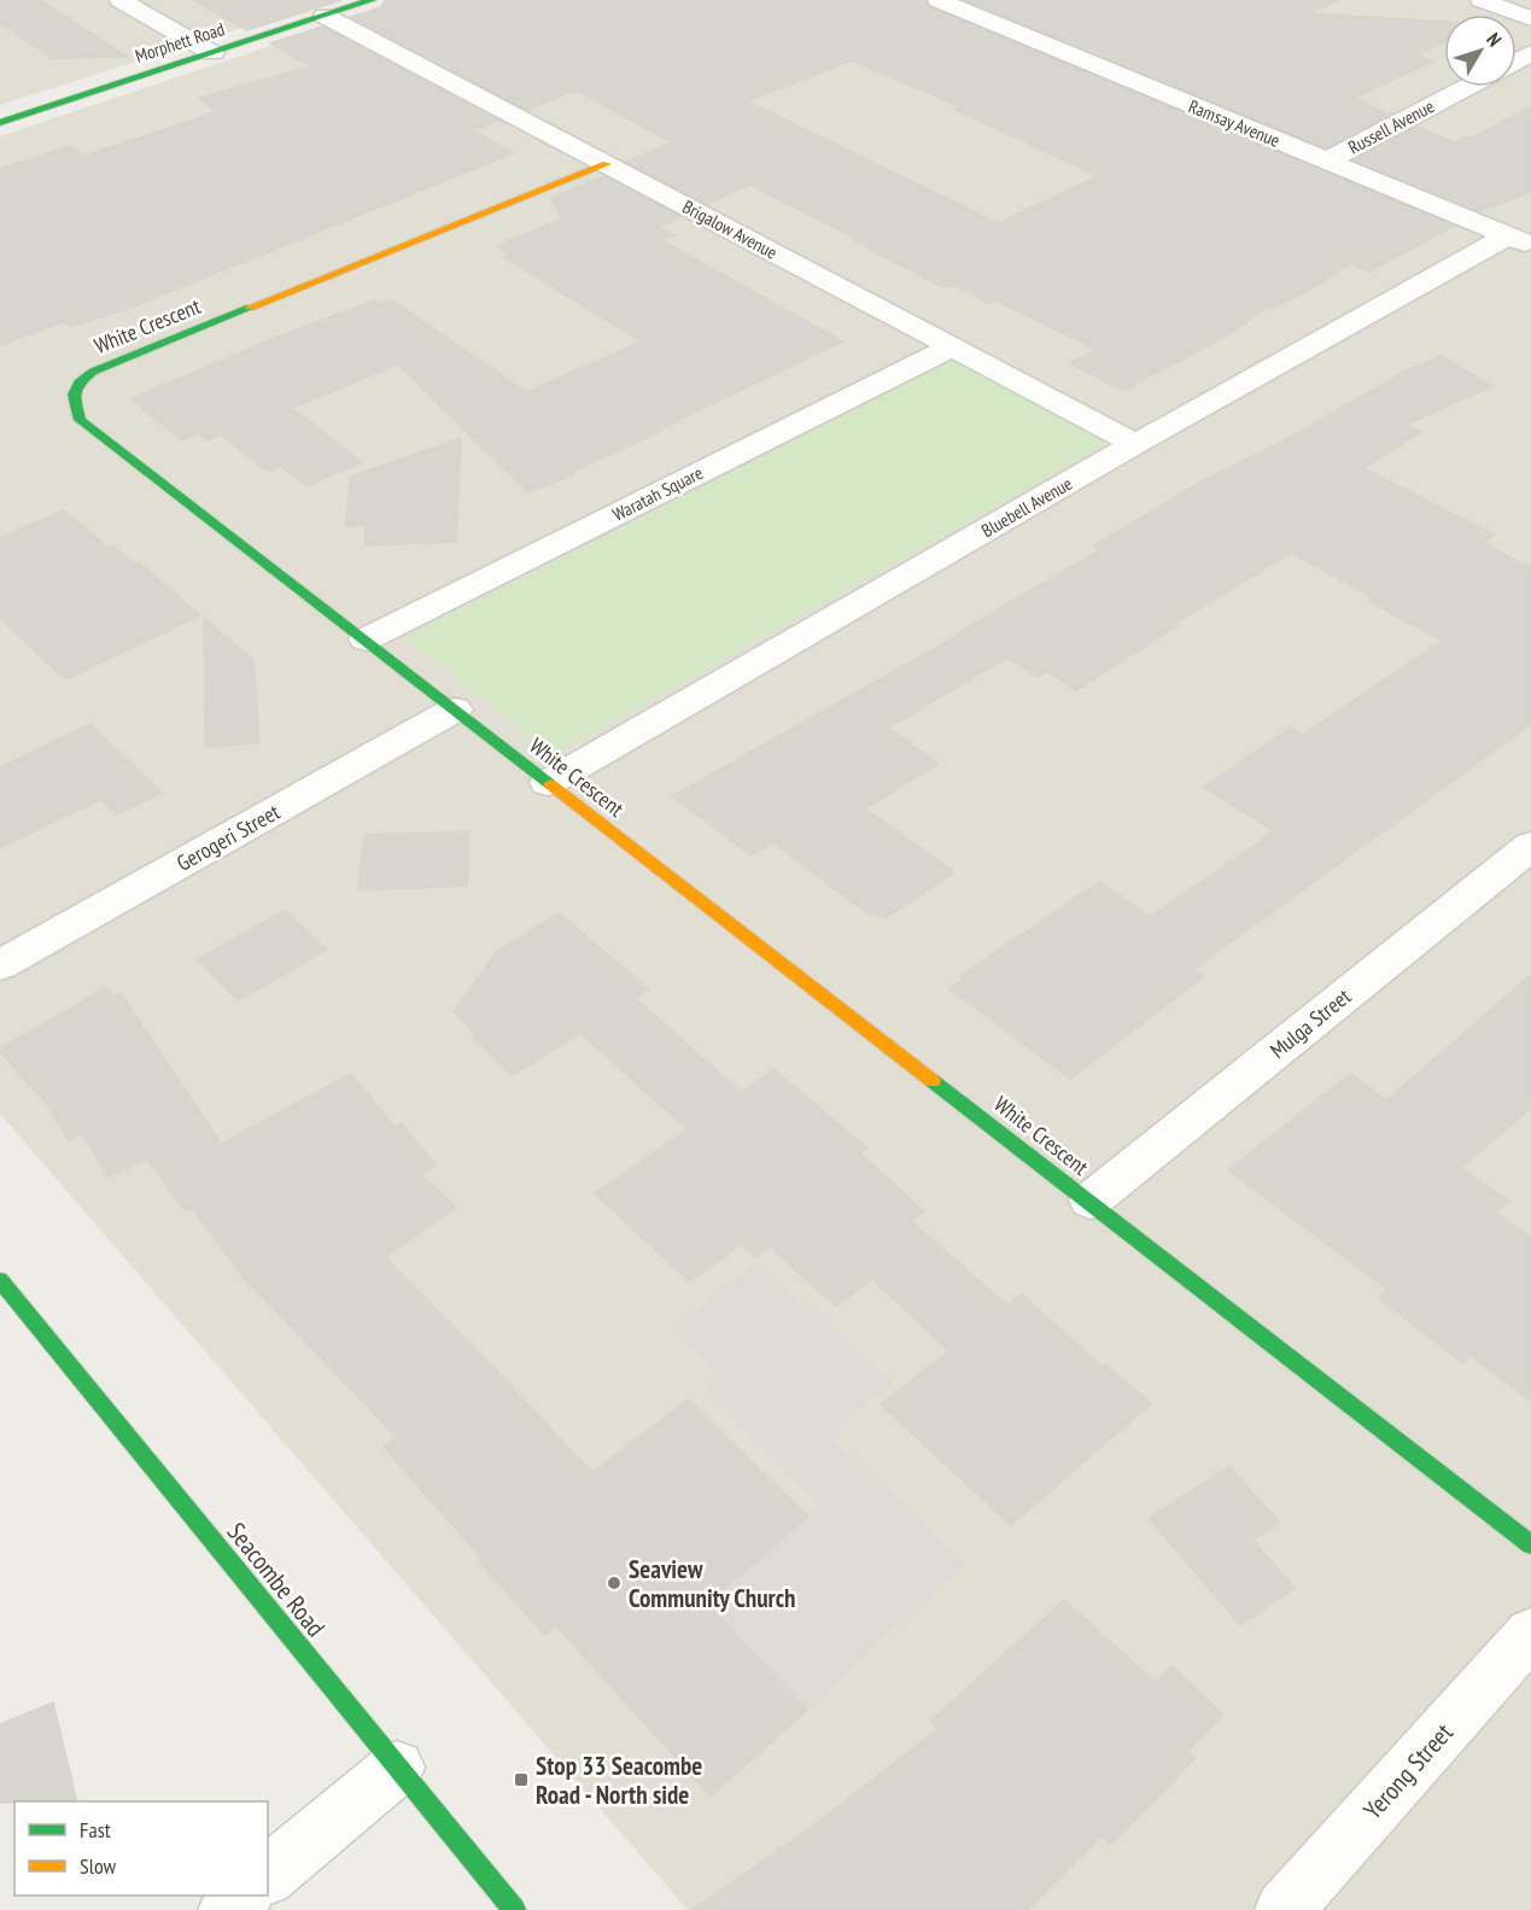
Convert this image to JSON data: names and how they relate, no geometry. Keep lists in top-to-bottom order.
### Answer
{
  "streets": {
    "street": [
      "Morphett Road",
      "Ramsay Avenue",
      "Russell Avenue",
      "Brigalow Avenue",
      "White Crescent",
      "Waratah Square",
      "Bluebell Avenue",
      "Gerogeri Street",
      "Mulga Street",
      "Seacombe Road",
      "Yerong Street"
    ]
  },
  "crossings": [
    ["Morphett Road", "Brigalow Avenue"],
    ["Ramsay Avenue", "Russell Avenue"],
    ["Ramsay Avenue", "Bluebell Avenue"],
    ["Brigalow Avenue", "White Crescent"],
    ["Brigalow Avenue", "Waratah Square"],
    ["Brigalow Avenue", "Bluebell Avenue"],
    ["White Crescent", "Waratah Square"],
    ["White Crescent", "Bluebell Avenue"],
    ["White Crescent", "Gerogeri Street"],
    ["White Crescent", "Mulga Street"]
  ],
  "places": {
    "other": ["Seaview Community Church"],
    "transit": ["Stop 33 Seacombe Road - North side"]
  },
  "legend": ["Fast", "Slow"],
  "north": "top right"
}
